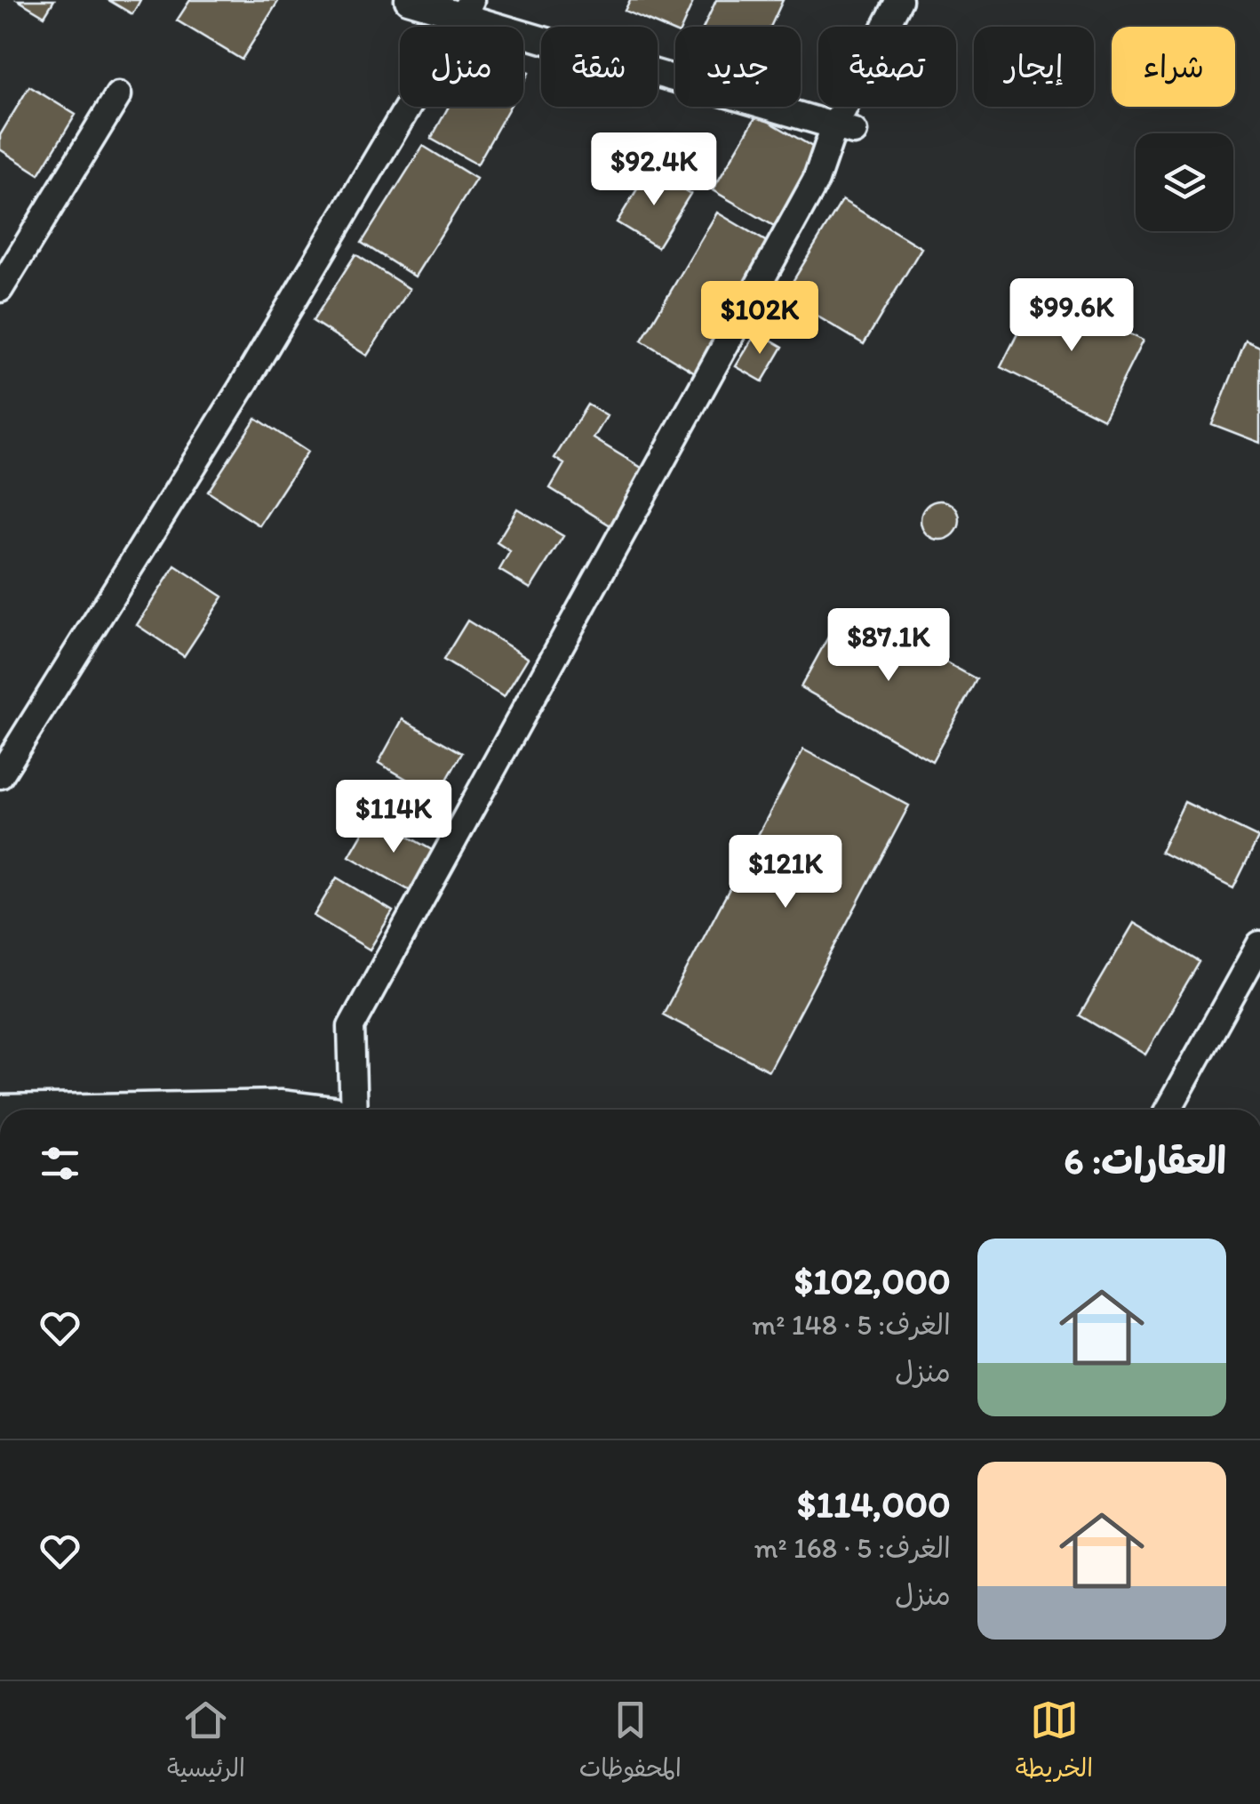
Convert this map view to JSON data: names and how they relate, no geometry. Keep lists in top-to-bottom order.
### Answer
{
  "page": {
    "chip": [
      "شراء",
      "إيجار",
      "تصفية",
      "جديد",
      "شقة",
      "منزل"
    ],
    "price": [
      "$92.4K",
      "$99.6K",
      "$102K",
      "$87.1K",
      "$114K",
      "$121K"
    ],
    "heading": "العقارات: 6",
    "list": [
      {
        "name": "$102,000",
        "note": "الغرف: 5 · 148 m² · منزل"
      },
      {
        "name": "$114,000",
        "note": "الغرف: 5 · 168 m² · منزل"
      }
    ],
    "tabs": ["الخريطة", "المحفوظات", "الرئيسية"]
  }
}
